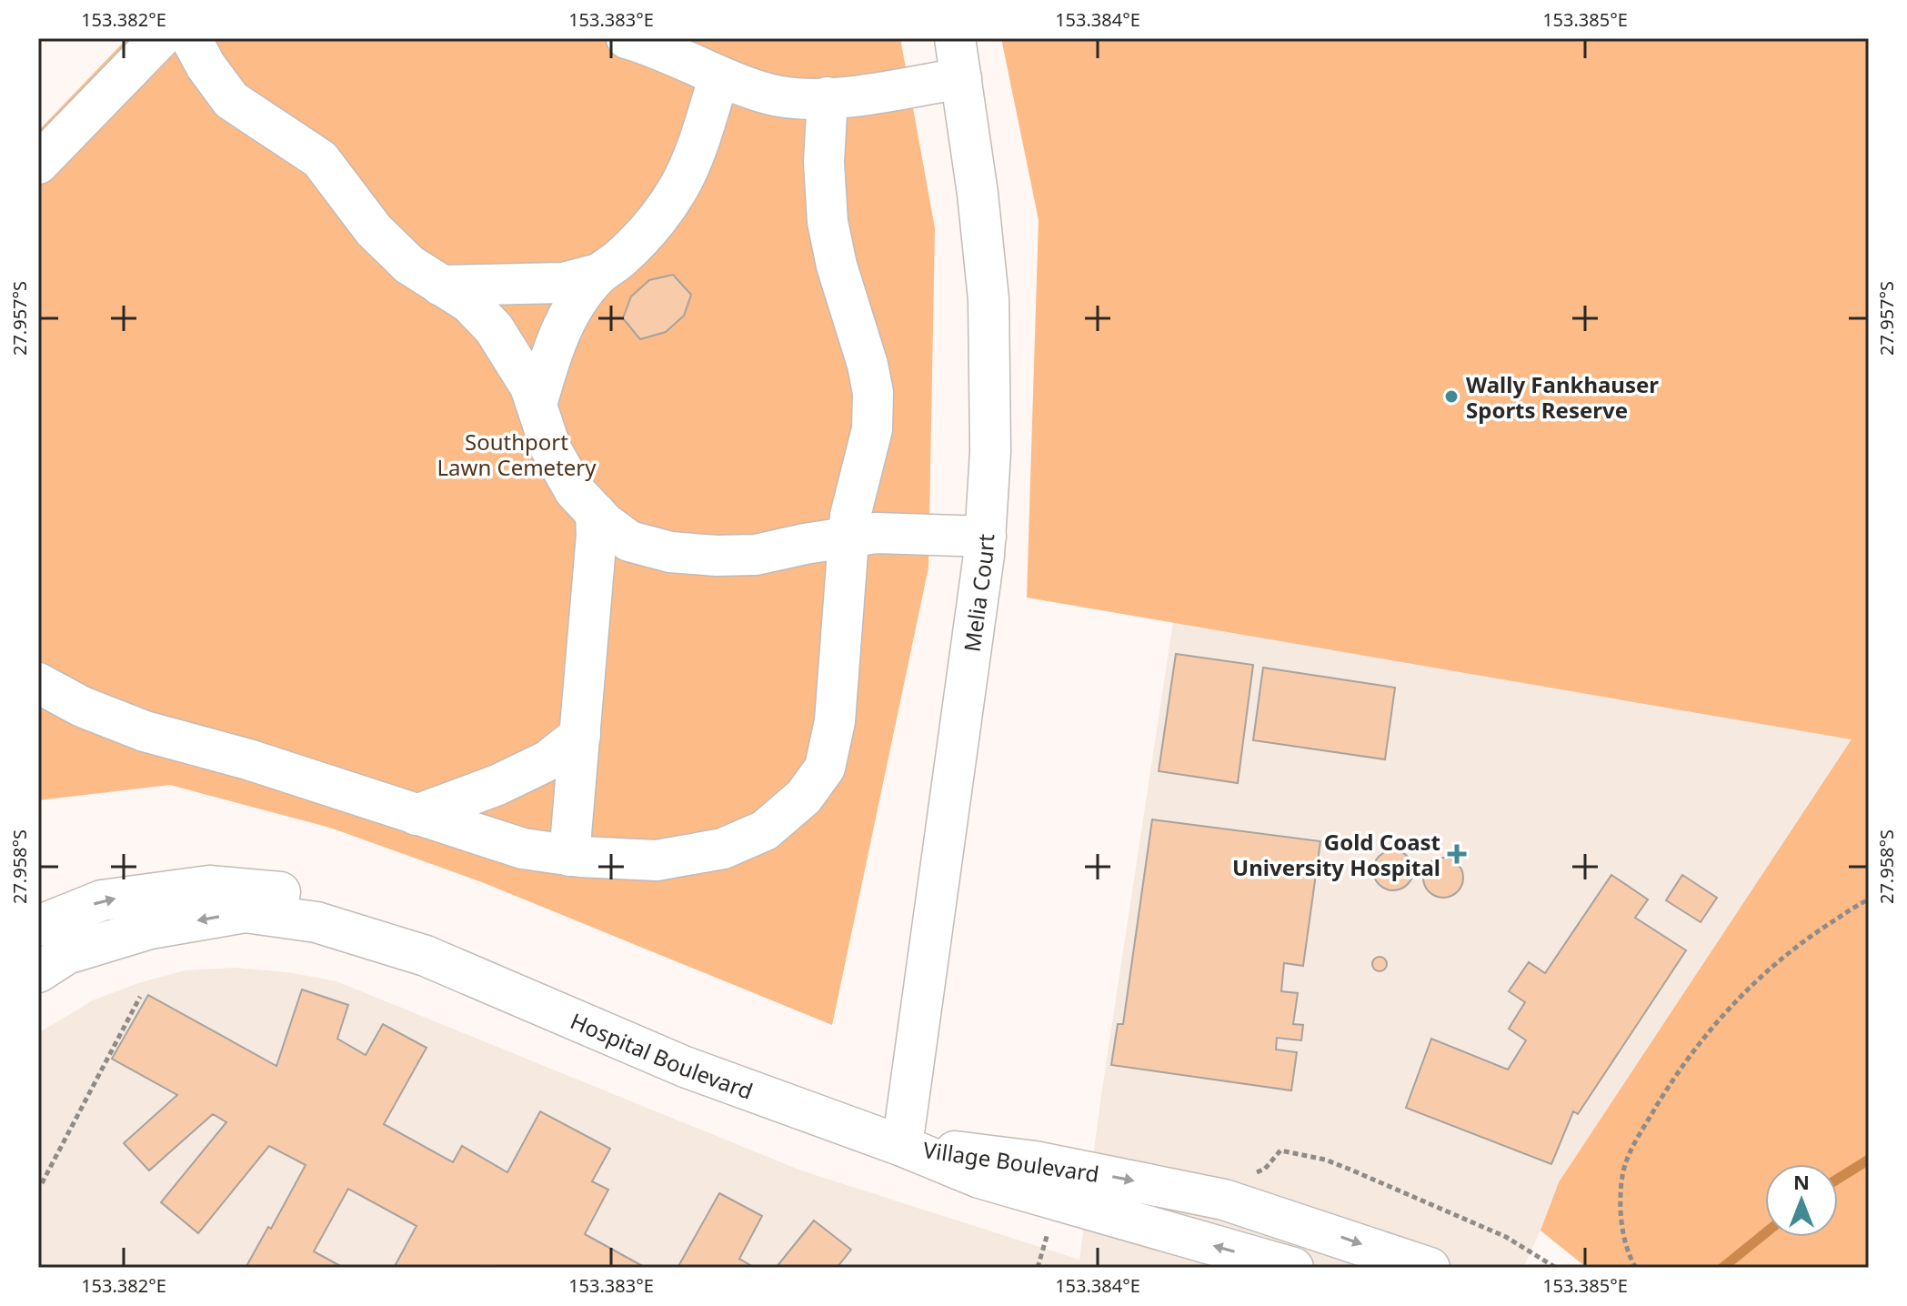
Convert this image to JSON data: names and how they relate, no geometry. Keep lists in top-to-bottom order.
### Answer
{
  "streets": {
    "street": ["Melia Court", "Hospital Boulevard", "Village Boulevard"]
  },
  "crossings": [
    ["Melia Court", "Hospital Boulevard"],
    ["Melia Court", "Village Boulevard"],
    ["Hospital Boulevard", "Village Boulevard"]
  ],
  "parks": ["Southport Lawn Cemetery"],
  "places": {
    "other": ["Wally Fankhauser Sports Reserve"],
    "health": ["Gold Coast University Hospital"]
  },
  "north": "top",
  "coordinates": [
    "153.382°E",
    "153.383°E",
    "153.384°E",
    "153.385°E",
    "27.957°S",
    "27.958°S"
  ]
}
